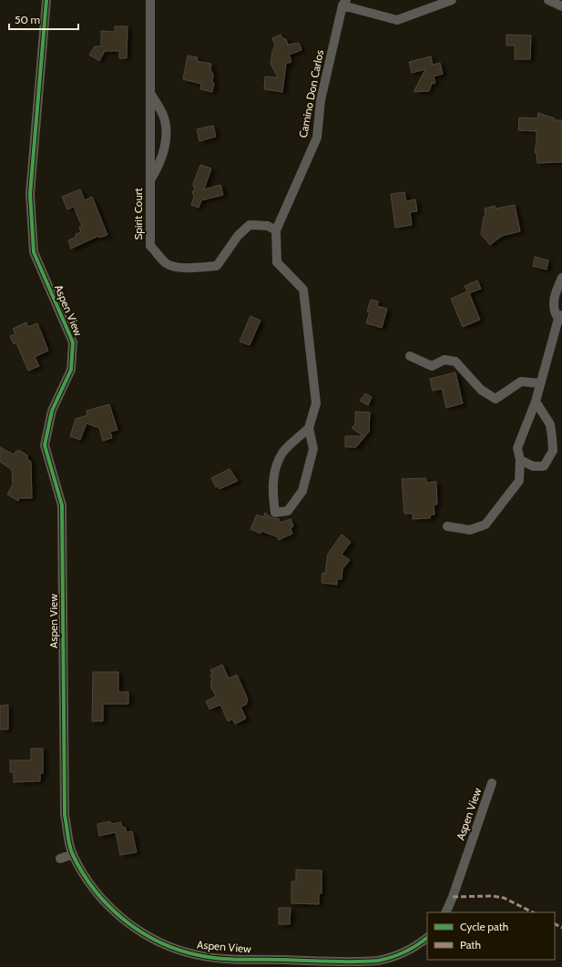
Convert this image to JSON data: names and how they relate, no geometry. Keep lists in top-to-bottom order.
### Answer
{
  "streets": {
    "street": ["Camino Don Carlos", "Spirit Court", "Aspen View"]
  },
  "crossings": [
    ["Camino Don Carlos", "Spirit Court"]
  ],
  "legend": ["Cycle path", "Path"],
  "scale_bar": "50 m"
}
